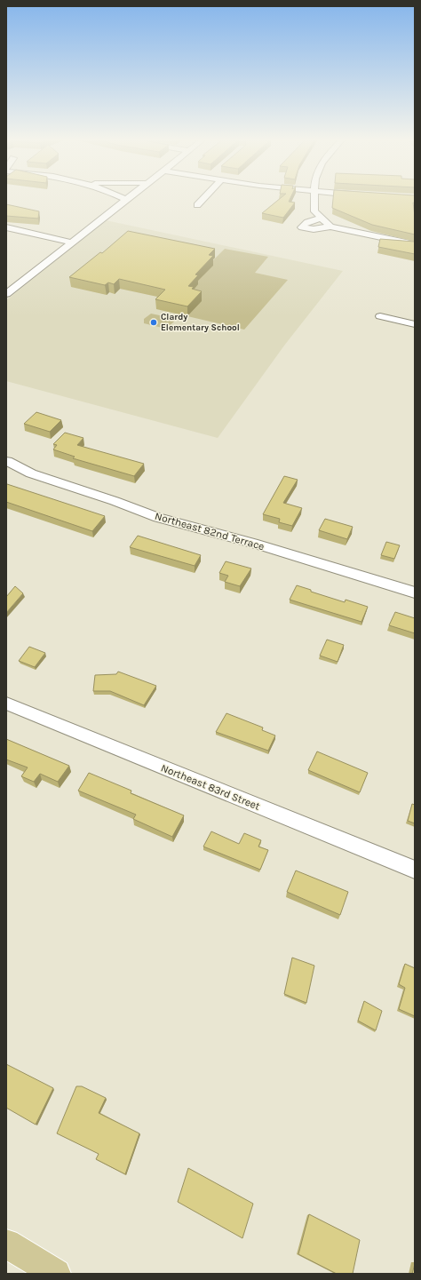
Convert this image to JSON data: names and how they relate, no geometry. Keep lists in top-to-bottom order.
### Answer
{
  "streets": {
    "street": ["Northeast 82nd Terrace", "Northeast 83rd Street"]
  },
  "places": ["Clardy Elementary School"]
}
